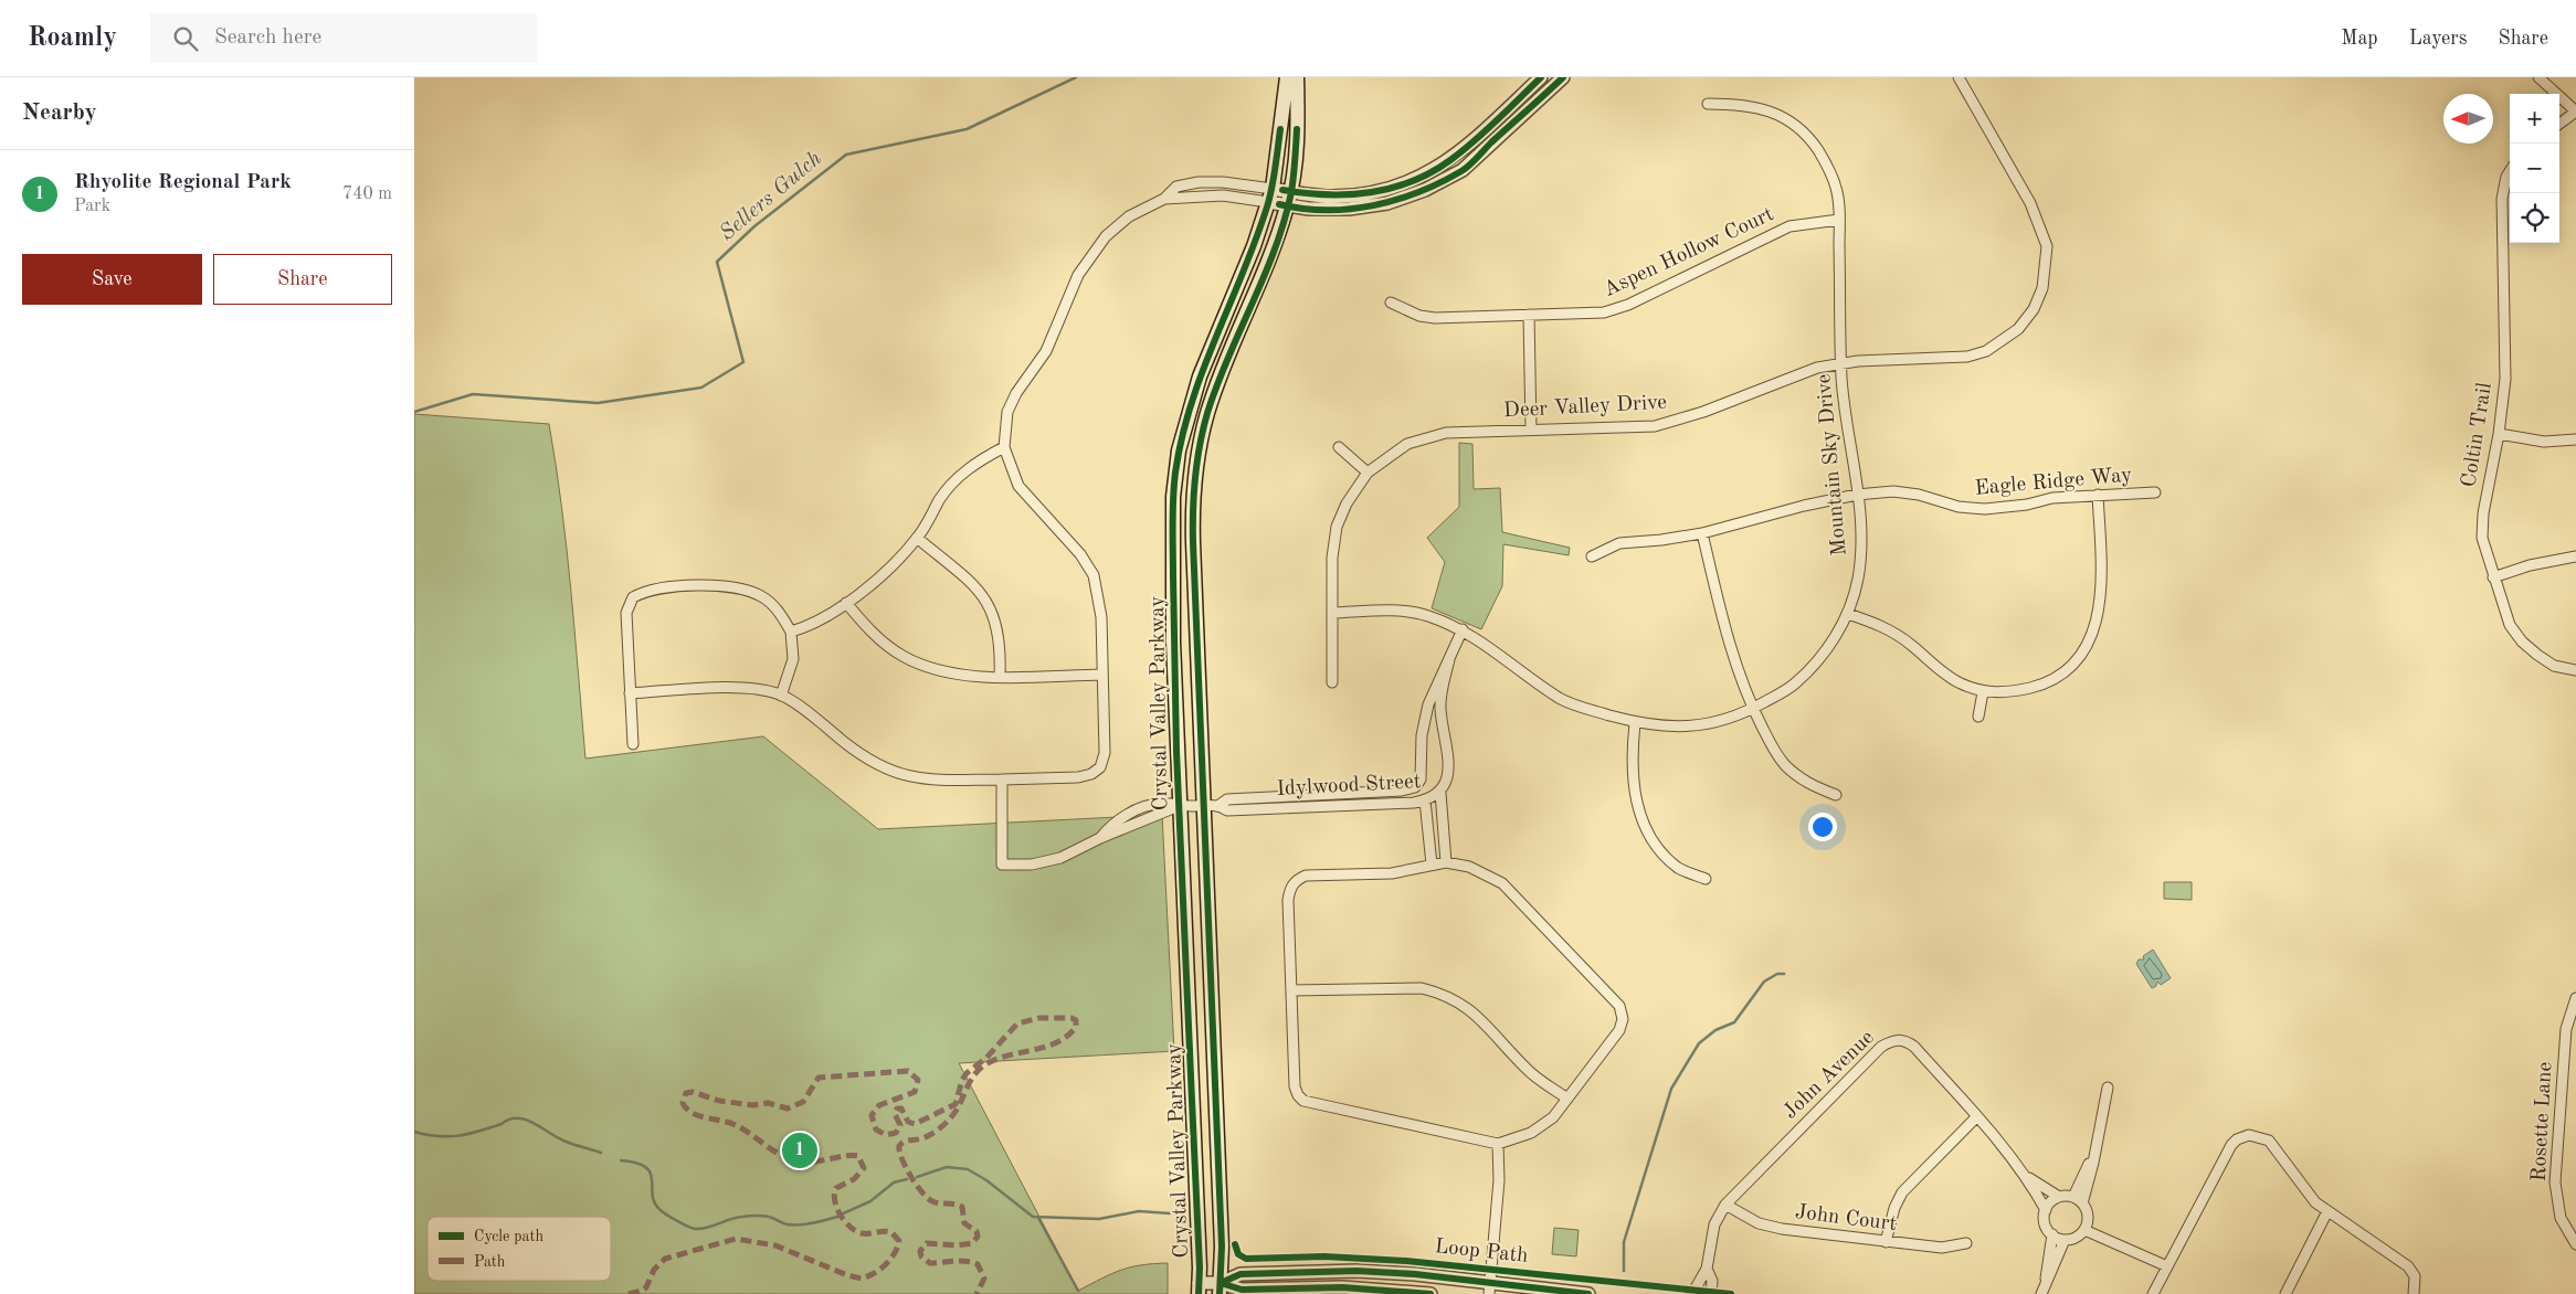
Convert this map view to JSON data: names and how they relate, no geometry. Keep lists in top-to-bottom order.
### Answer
{
  "streets": {
    "main road": ["Crystal Valley Parkway"],
    "street": [
      "Aspen Hollow Court",
      "Deer Valley Drive",
      "Coltin Trail",
      "Mountain Sky Drive",
      "Eagle Ridge Way",
      "Idylwood Street",
      "John Avenue",
      "Rosette Lane",
      "John Court"
    ],
    "cycle path": ["Loop Path"]
  },
  "crossings": [
    ["Aspen Hollow Court", "Mountain Sky Drive"],
    ["Deer Valley Drive", "Mountain Sky Drive"],
    ["Mountain Sky Drive", "Eagle Ridge Way"],
    ["Mountain Sky Drive", "Idylwood Street"],
    ["Crystal Valley Parkway", "Idylwood Street"],
    ["John Avenue", "John Court"]
  ],
  "water": ["Sellers Gulch"],
  "legend": ["Cycle path", "Path"],
  "north": "left",
  "page": {
    "header": "Roamly",
    "search": "Search here",
    "nav": ["Map", "Layers", "Share"],
    "heading": "Nearby",
    "map_buttons": ["+", "−"],
    "list": [
      {
        "mark": "1",
        "name": "Rhyolite Regional Park",
        "note": "Park",
        "value": "740 m"
      }
    ],
    "buttons": ["Save", "Share"],
    "pins": "1"
  }
}
